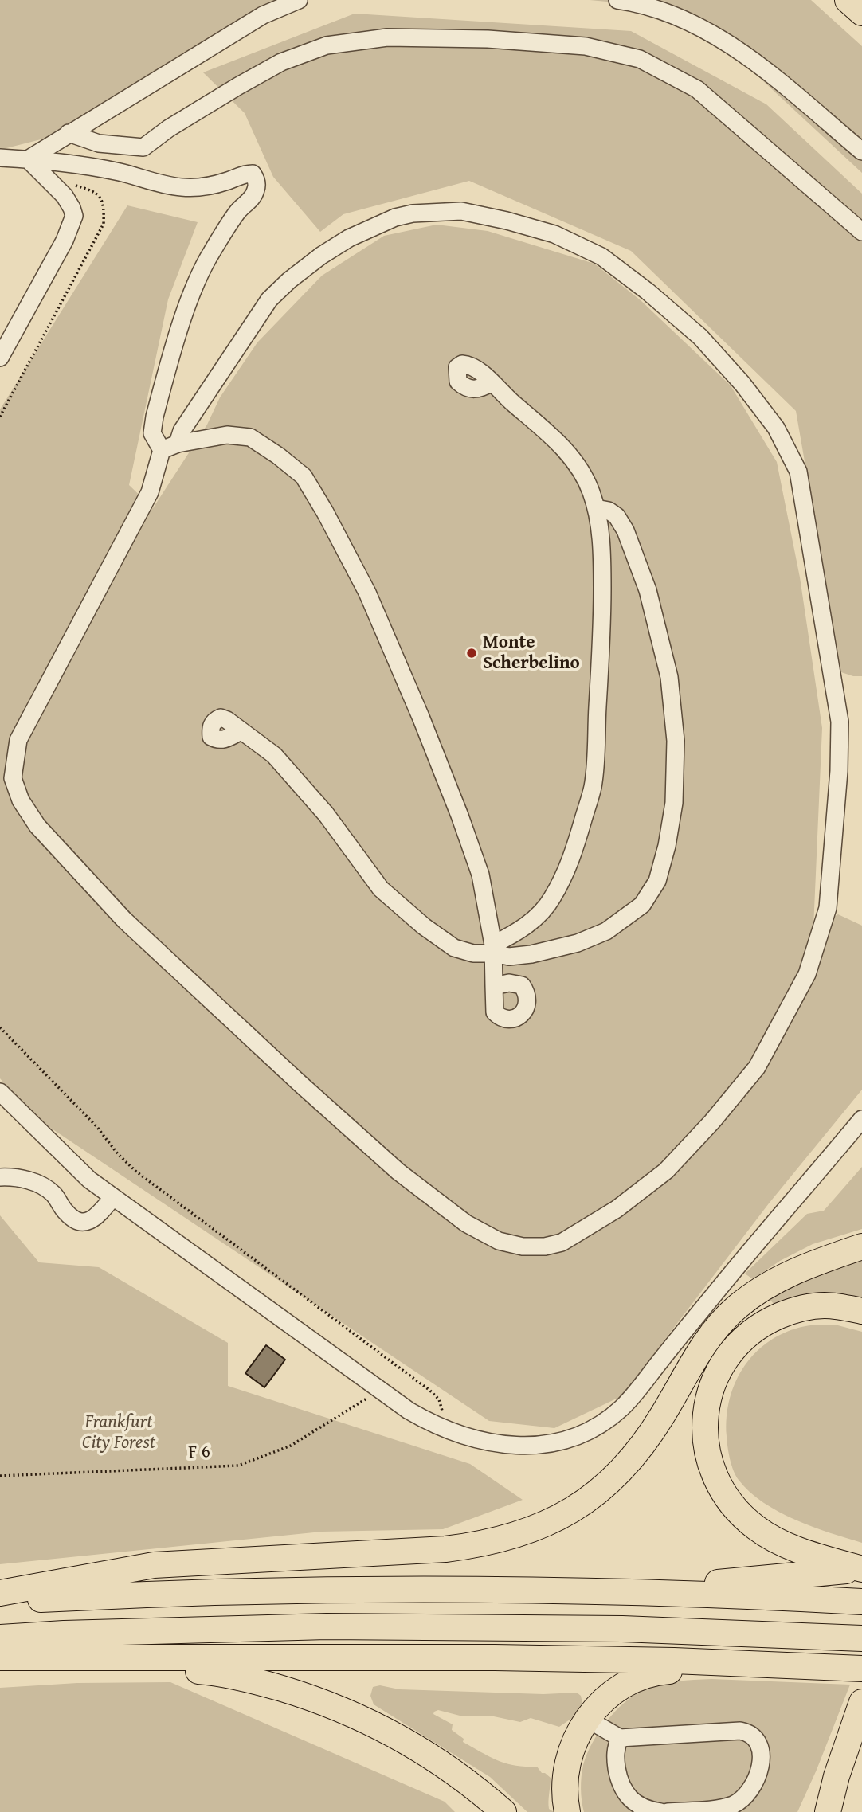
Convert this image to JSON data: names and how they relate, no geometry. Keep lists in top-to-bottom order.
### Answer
{
  "streets": {
    "path": ["F 6"]
  },
  "parks": ["Frankfurt City Forest"],
  "places": ["Monte Scherbelino"]
}
